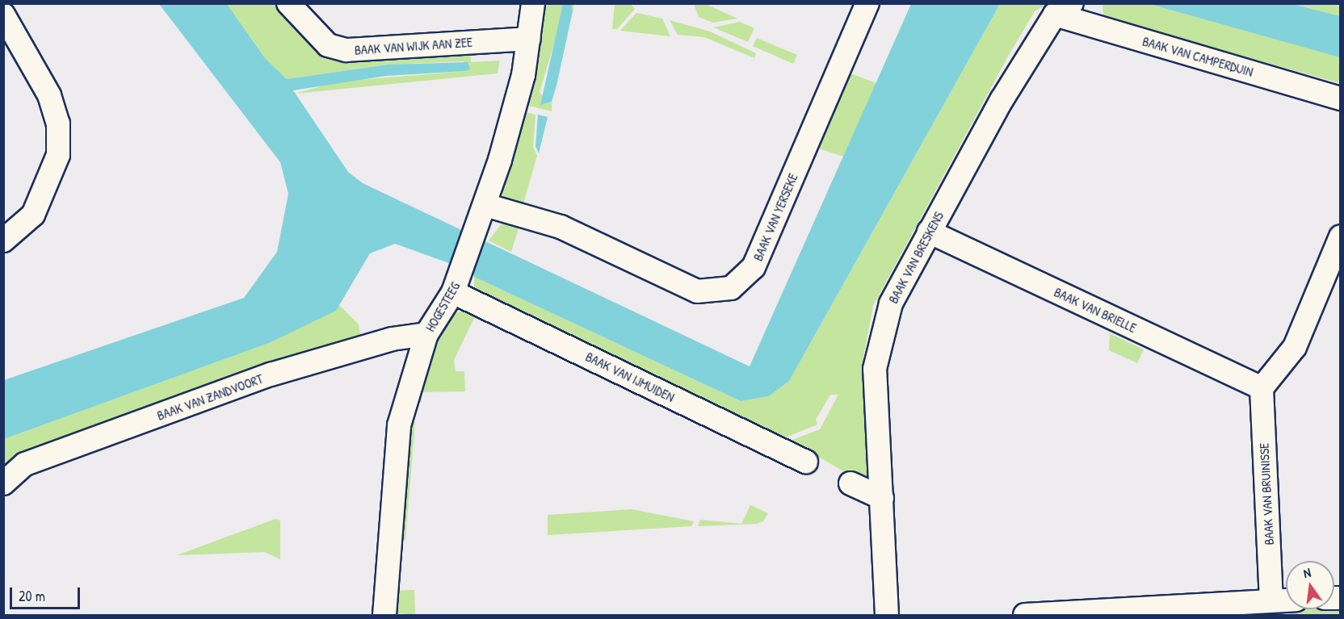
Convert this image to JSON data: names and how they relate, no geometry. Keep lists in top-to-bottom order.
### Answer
{
  "streets": {
    "street": [
      "BAAK VAN WIJK AAN ZEE",
      "BAAK VAN CAMPERDUIN",
      "BAAK VAN YERSEKE",
      "BAAK VAN BRESKENS",
      "HOGESTEEG",
      "BAAK VAN BRIELLE",
      "BAAK VAN IJMUIDEN",
      "BAAK VAN ZANDVOORT",
      "BAAK VAN BRUINISSE"
    ]
  },
  "crossings": [
    ["BAAK VAN WIJK AAN ZEE", "HOGESTEEG"],
    ["BAAK VAN CAMPERDUIN", "BAAK VAN BRESKENS"],
    ["BAAK VAN YERSEKE", "HOGESTEEG"],
    ["BAAK VAN BRESKENS", "BAAK VAN BRIELLE"],
    ["HOGESTEEG", "BAAK VAN IJMUIDEN"],
    ["HOGESTEEG", "BAAK VAN ZANDVOORT"],
    ["BAAK VAN BRIELLE", "BAAK VAN BRUINISSE"]
  ],
  "scale_bar": "20 m",
  "north": "top"
}
